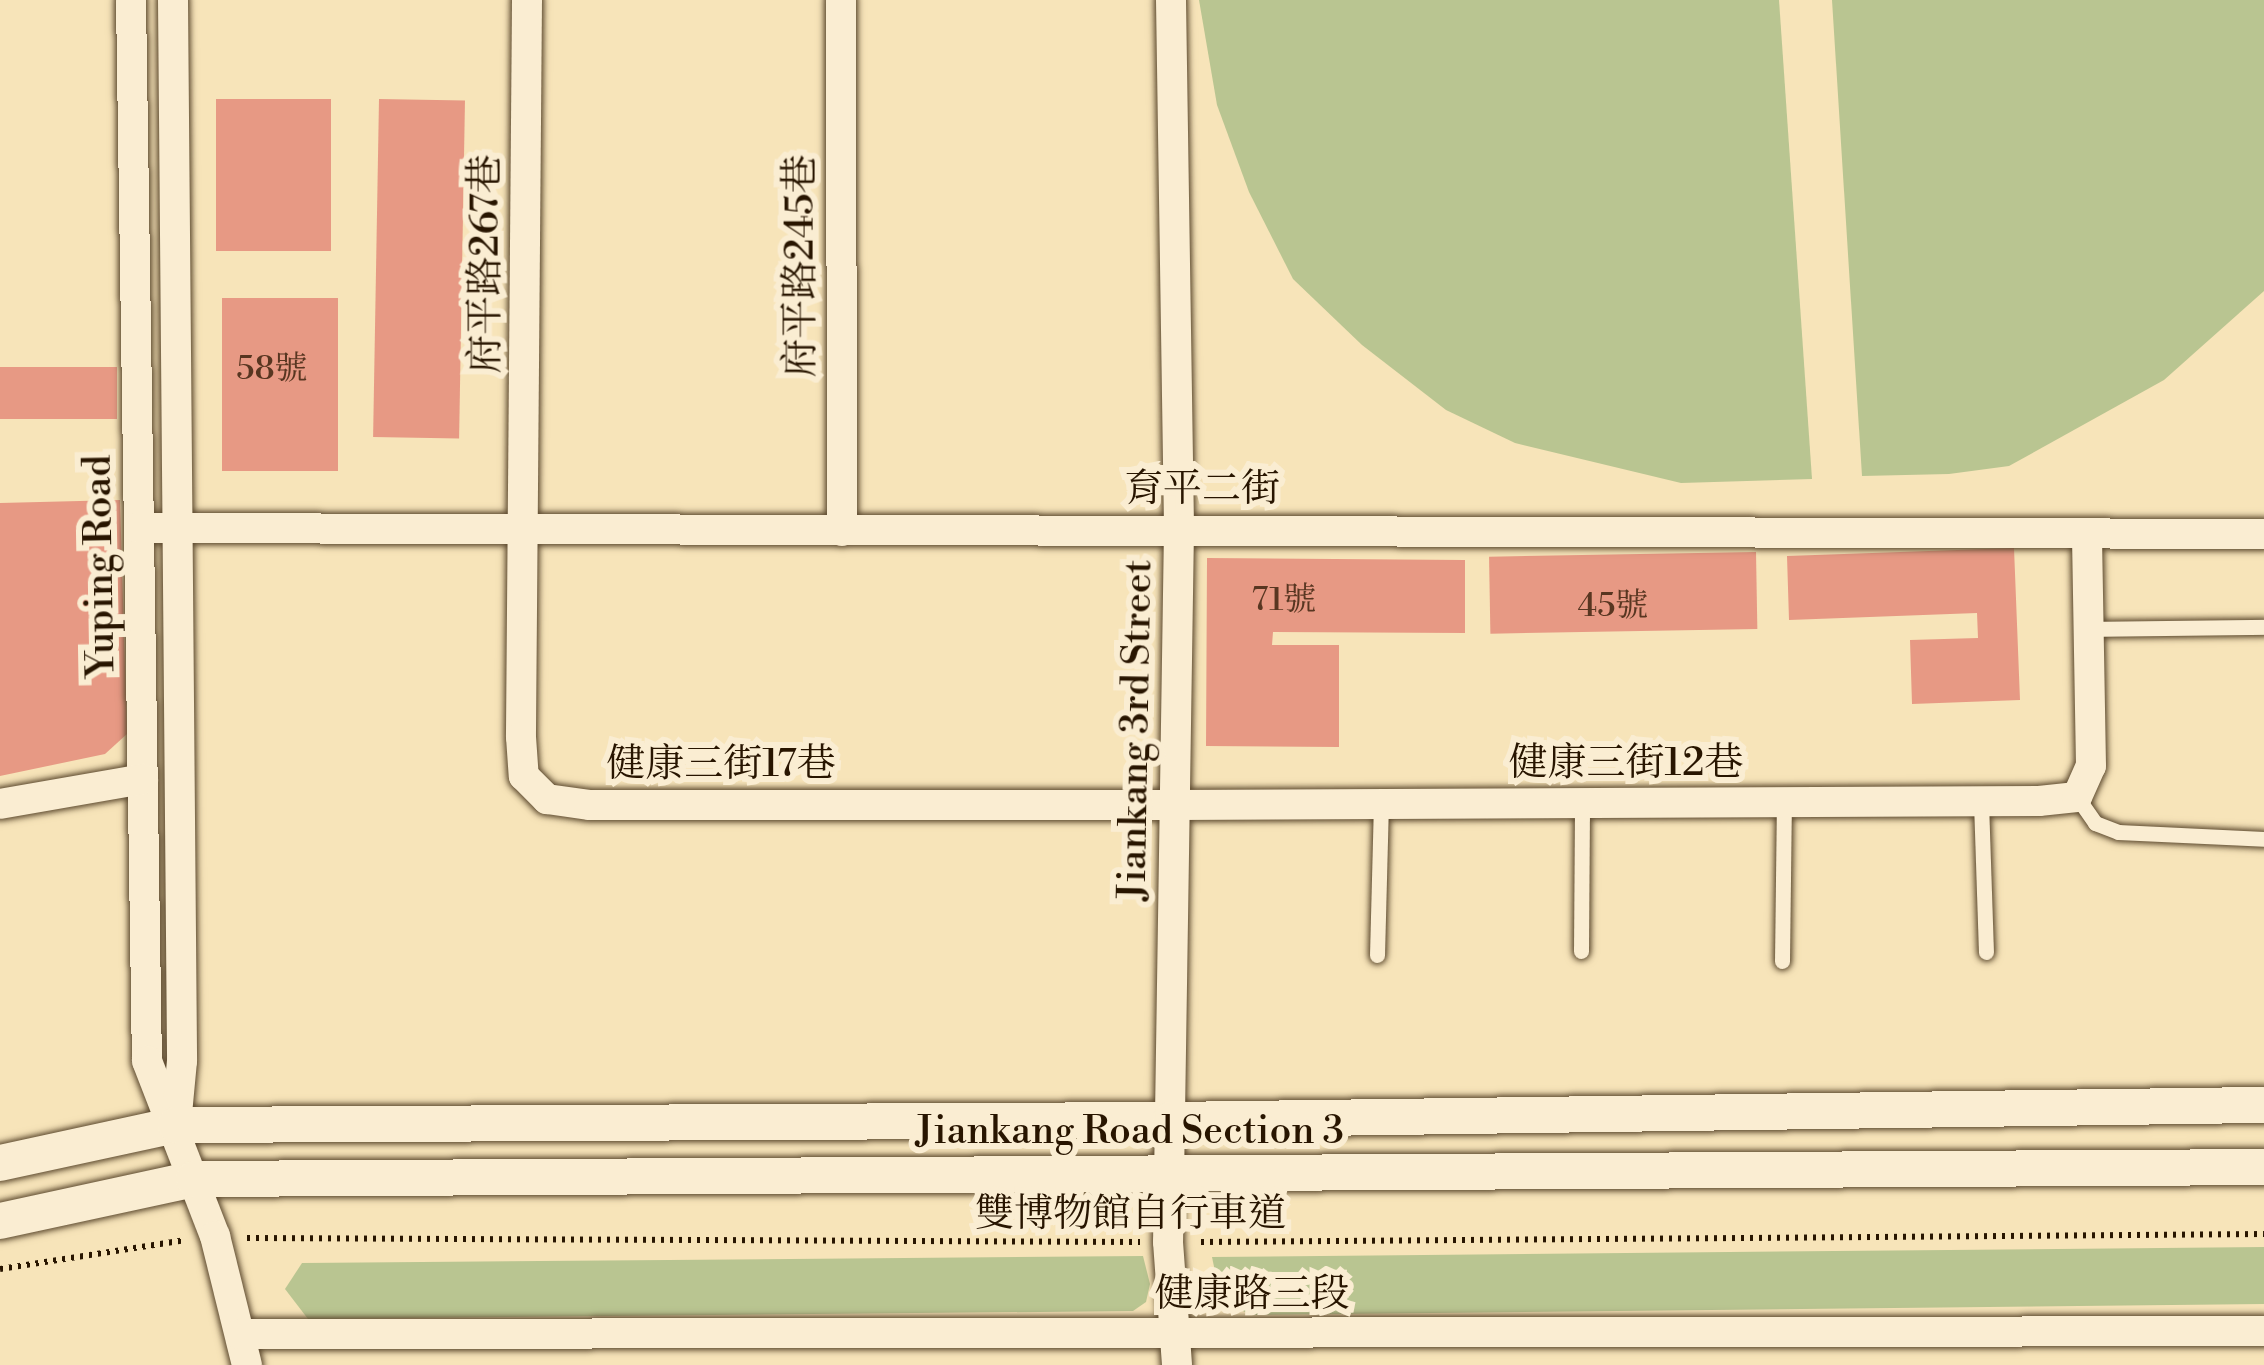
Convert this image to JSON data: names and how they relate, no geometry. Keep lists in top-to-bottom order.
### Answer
{
  "streets": {
    "street": [
      "府平路267巷",
      "府平路245巷",
      "育平二街",
      "Yuping Road",
      "Jiankang 3rd Street",
      "健康三街12巷",
      "健康三街17巷",
      "Jiankang Road Section 3",
      "健康路三段"
    ],
    "path": ["雙博物館自行車道"]
  },
  "crossings": [
    ["府平路267巷", "育平二街"],
    ["府平路267巷", "健康三街17巷"],
    ["府平路245巷", "育平二街"],
    ["育平二街", "Yuping Road"],
    ["育平二街", "Jiankang 3rd Street"],
    ["育平二街", "健康三街17巷"],
    ["Yuping Road", "Jiankang Road Section 3"],
    ["Yuping Road", "雙博物館自行車道"],
    ["Yuping Road", "健康路三段"],
    ["Jiankang 3rd Street", "健康三街12巷"],
    ["Jiankang 3rd Street", "健康三街17巷"],
    ["Jiankang 3rd Street", "Jiankang Road Section 3"],
    ["Jiankang 3rd Street", "雙博物館自行車道"],
    ["Jiankang 3rd Street", "健康路三段"],
    ["健康三街12巷", "健康三街17巷"]
  ],
  "house_numbers": ["58號", "71號", "45號"]
}
